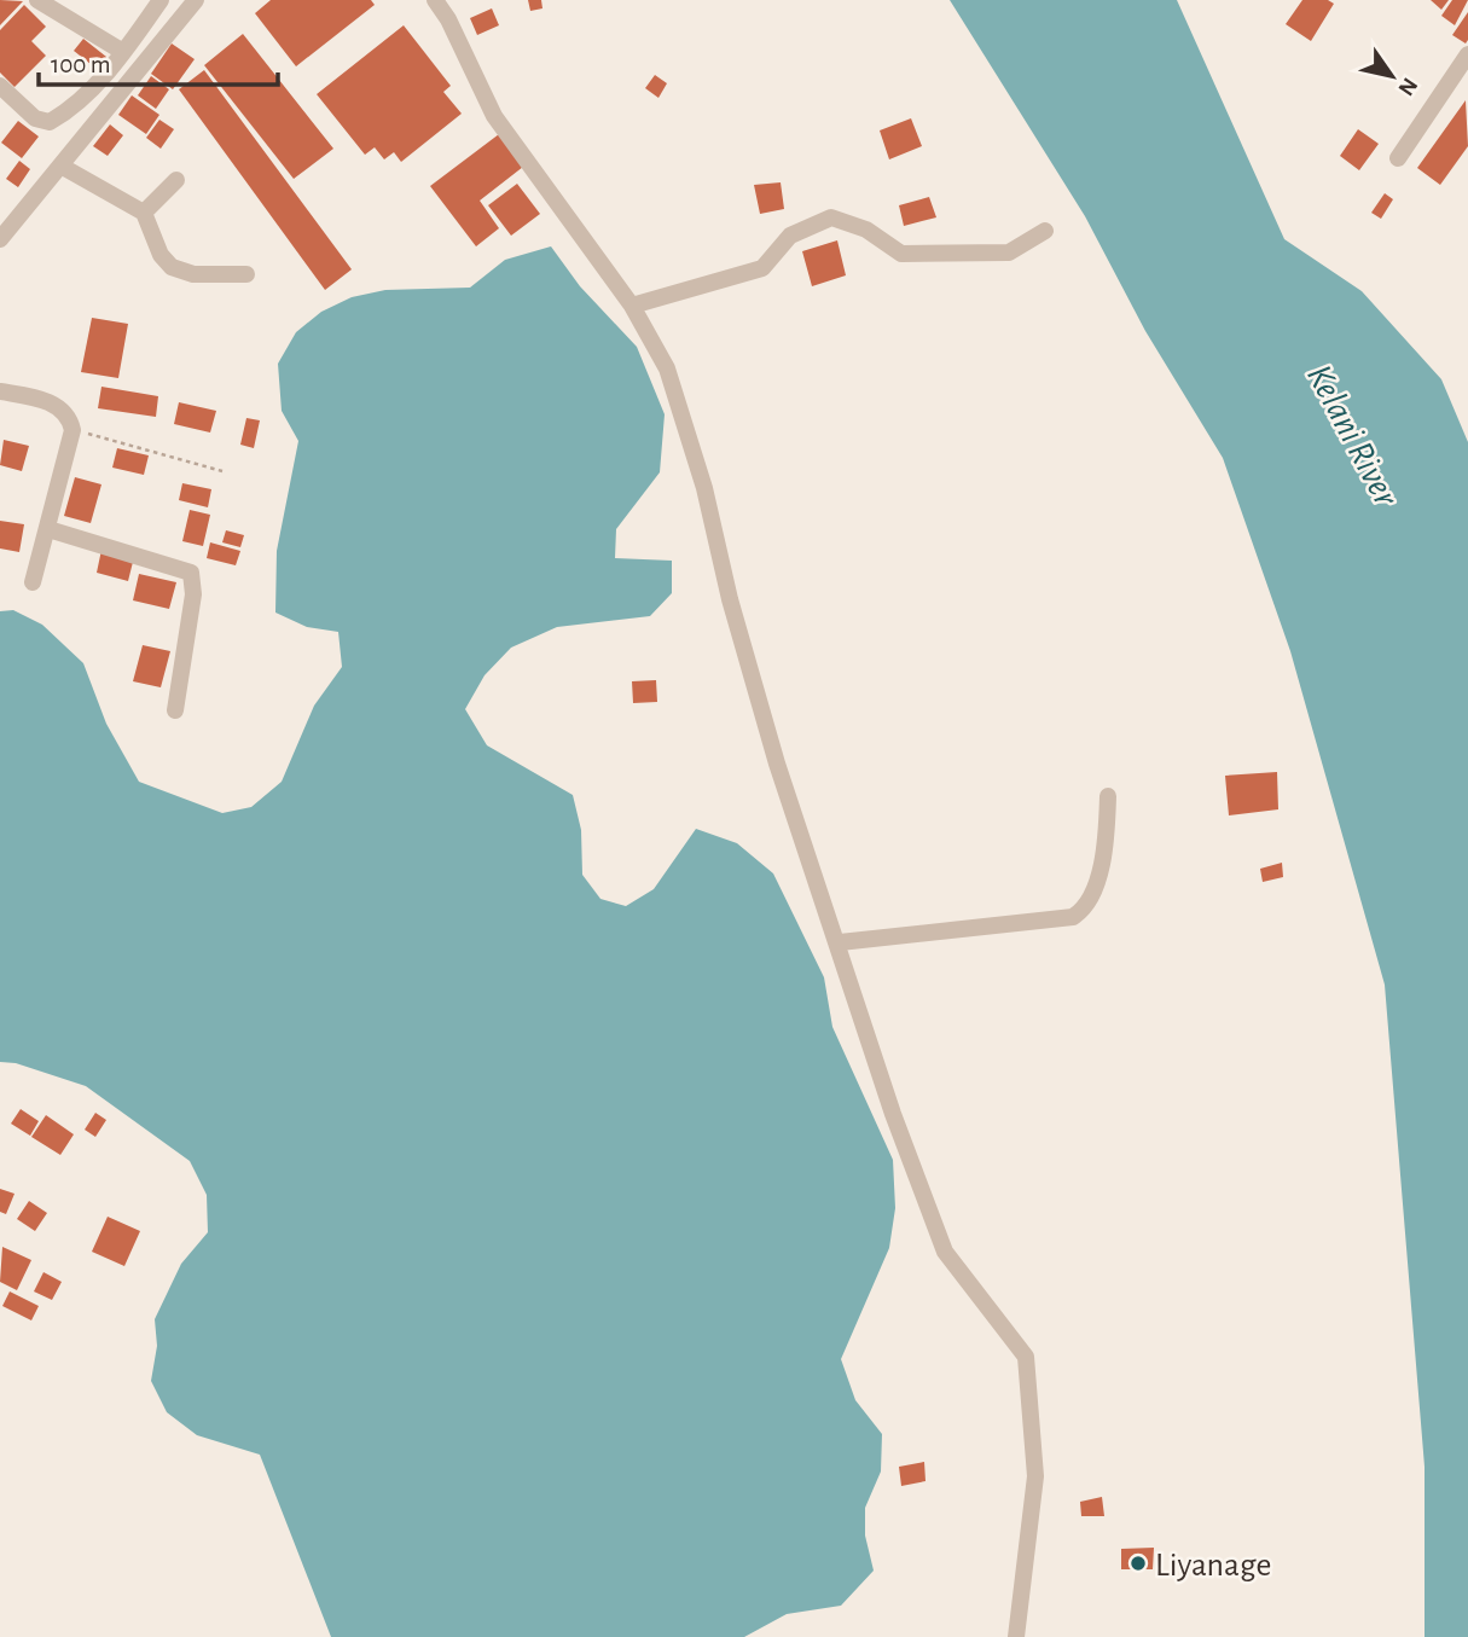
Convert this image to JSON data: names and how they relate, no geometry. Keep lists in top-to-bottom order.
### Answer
{
  "water": ["Kelani River"],
  "places": ["Liyanage"],
  "scale_bar": "100 m",
  "north": "bottom right"
}
